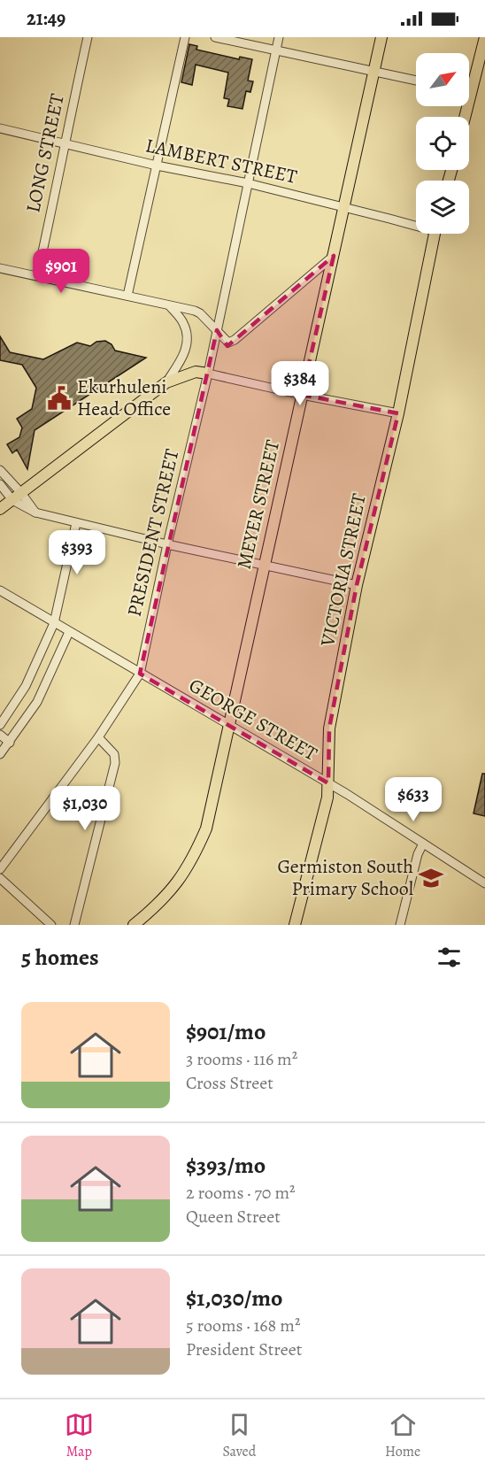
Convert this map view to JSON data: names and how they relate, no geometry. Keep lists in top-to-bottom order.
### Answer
{
  "streets": {
    "main road": ["MEYER STREET", "VICTORIA STREET"],
    "street": [
      "LONG STREET",
      "LAMBERT STREET",
      "PRESIDENT STREET",
      "GEORGE STREET"
    ]
  },
  "crossings": [
    ["LONG STREET", "LAMBERT STREET"],
    ["LAMBERT STREET", "MEYER STREET"],
    ["LAMBERT STREET", "PRESIDENT STREET"],
    ["MEYER STREET", "GEORGE STREET"],
    ["PRESIDENT STREET", "GEORGE STREET"],
    ["VICTORIA STREET", "GEORGE STREET"]
  ],
  "places": {
    "public building": ["Ekurhuleni Head Office"],
    "school or university": ["Germiston South Primary School"]
  },
  "north": "top right",
  "page": {
    "status": "21:49",
    "price": [
      "$901",
      "$384",
      "$393",
      "$633",
      "$1,030"
    ],
    "heading": "5 homes",
    "list": [
      {
        "name": "$901/mo",
        "note": "3 rooms · 116 m² · Cross Street"
      },
      {
        "name": "$393/mo",
        "note": "2 rooms · 70 m² · Queen Street"
      },
      {
        "name": "$1,030/mo",
        "note": "5 rooms · 168 m² · President Street"
      }
    ],
    "tabs": ["Map", "Saved", "Home"]
  }
}
